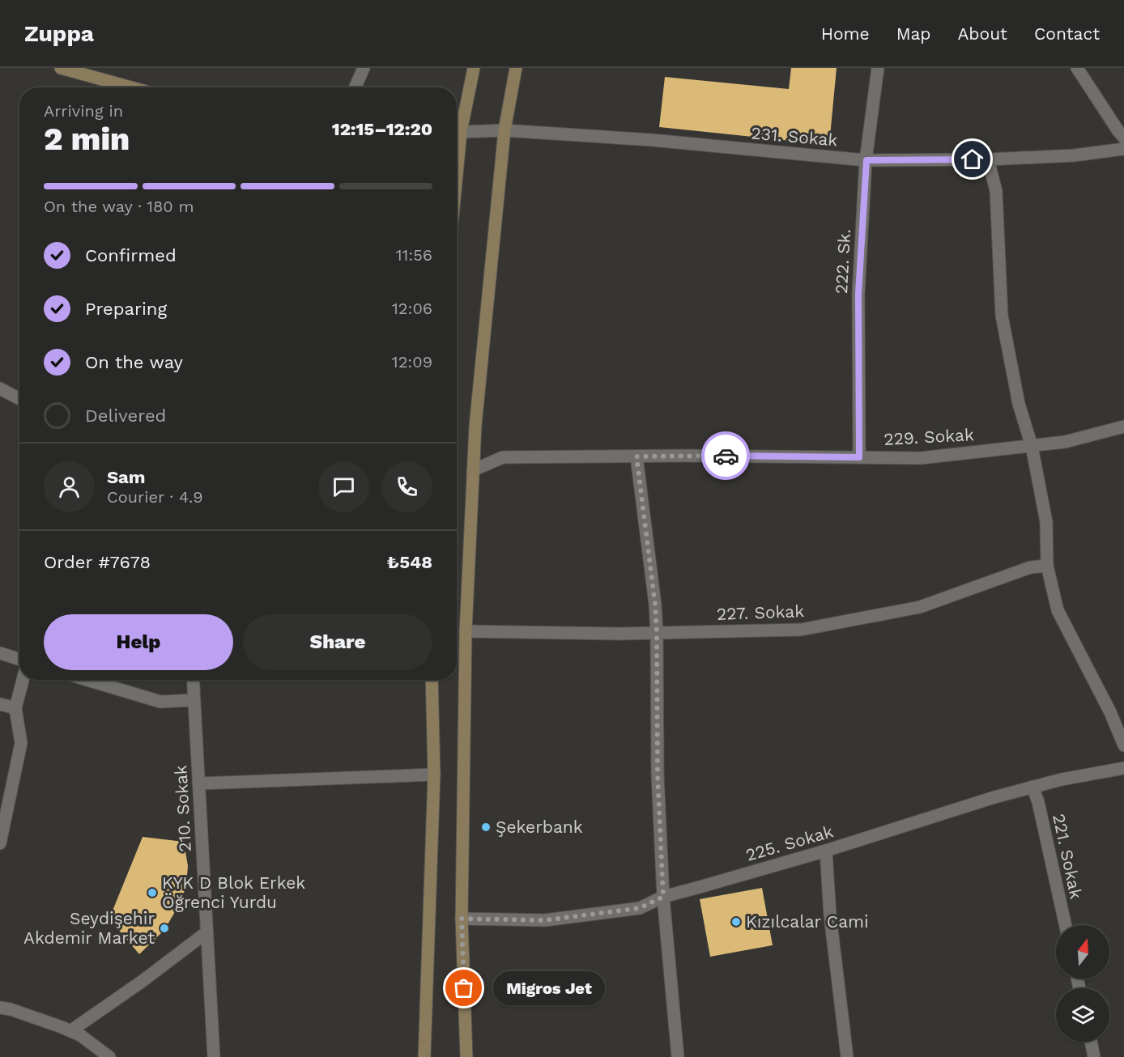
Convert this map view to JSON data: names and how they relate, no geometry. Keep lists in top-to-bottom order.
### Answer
{
  "streets": {
    "street": [
      "231. Sokak",
      "222. Sk.",
      "229. Sokak",
      "227. Sokak",
      "210. Sokak",
      "225. Sokak",
      "221. Sokak"
    ]
  },
  "crossings": [
    ["231. Sokak", "222. Sk."],
    ["222. Sk.", "229. Sokak"],
    ["225. Sokak", "221. Sokak"]
  ],
  "places": [
    "Şekerbank",
    "KYK D Blok Erkek Öğrenci Yurdu",
    "Kızılcalar Cami",
    "Seydişehir Akdemir Market",
    "Migros Jet"
  ],
  "north": "top",
  "page": {
    "header": "Zuppa",
    "nav": [
      "Home",
      "Map",
      "About",
      "Contact"
    ],
    "heading": ["2 min", "Arriving in", "12:15–12:20"],
    "panel": [
      "Sam",
      "Courier · 4.9",
      "Order #7678",
      "₺548"
    ],
    "bar": "On the way · 180 m",
    "list": [
      ["Confirmed", "11:56"],
      ["Preparing", "12:06"],
      ["On the way", "12:09"],
      "Delivered"
    ],
    "buttons": ["Help", "Share"],
    "bubble": "Migros Jet"
  }
}
